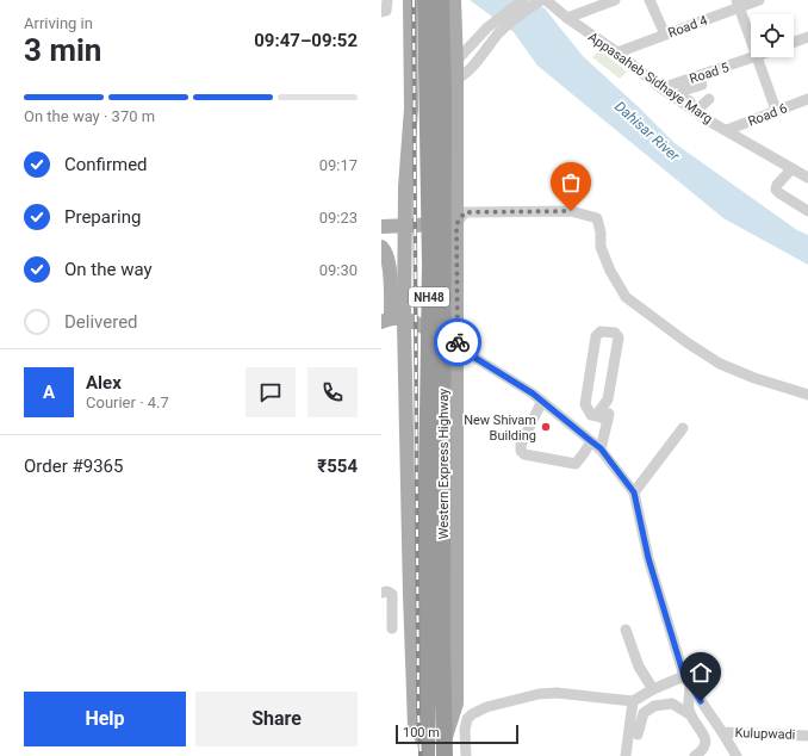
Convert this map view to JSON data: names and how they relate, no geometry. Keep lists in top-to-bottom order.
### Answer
{
  "streets": {
    "highway": ["NH48", "Western Express Highway"],
    "main road": ["Kulupwadi"],
    "street": [
      "Road 4",
      "Road 5",
      "Appasaheb Sidhaye Marg",
      "Road 6"
    ]
  },
  "crossings": [
    ["Road 4", "Appasaheb Sidhaye Marg"],
    ["Road 5", "Appasaheb Sidhaye Marg"],
    ["Appasaheb Sidhaye Marg", "Road 6"]
  ],
  "water": ["Dahisar River"],
  "places": ["New Shivam Building"],
  "scale_bar": "100 m",
  "page": {
    "heading": ["3 min", "Arriving in", "09:47–09:52"],
    "panel": [
      "Alex",
      "Courier · 4.7",
      "Order #9365",
      "₹554"
    ],
    "bar": "On the way · 370 m",
    "list": [
      ["Confirmed", "09:17"],
      ["Preparing", "09:23"],
      ["On the way", "09:30"],
      "Delivered"
    ],
    "round": "A",
    "buttons": ["Help", "Share"],
    "scale": "100 m"
  }
}
